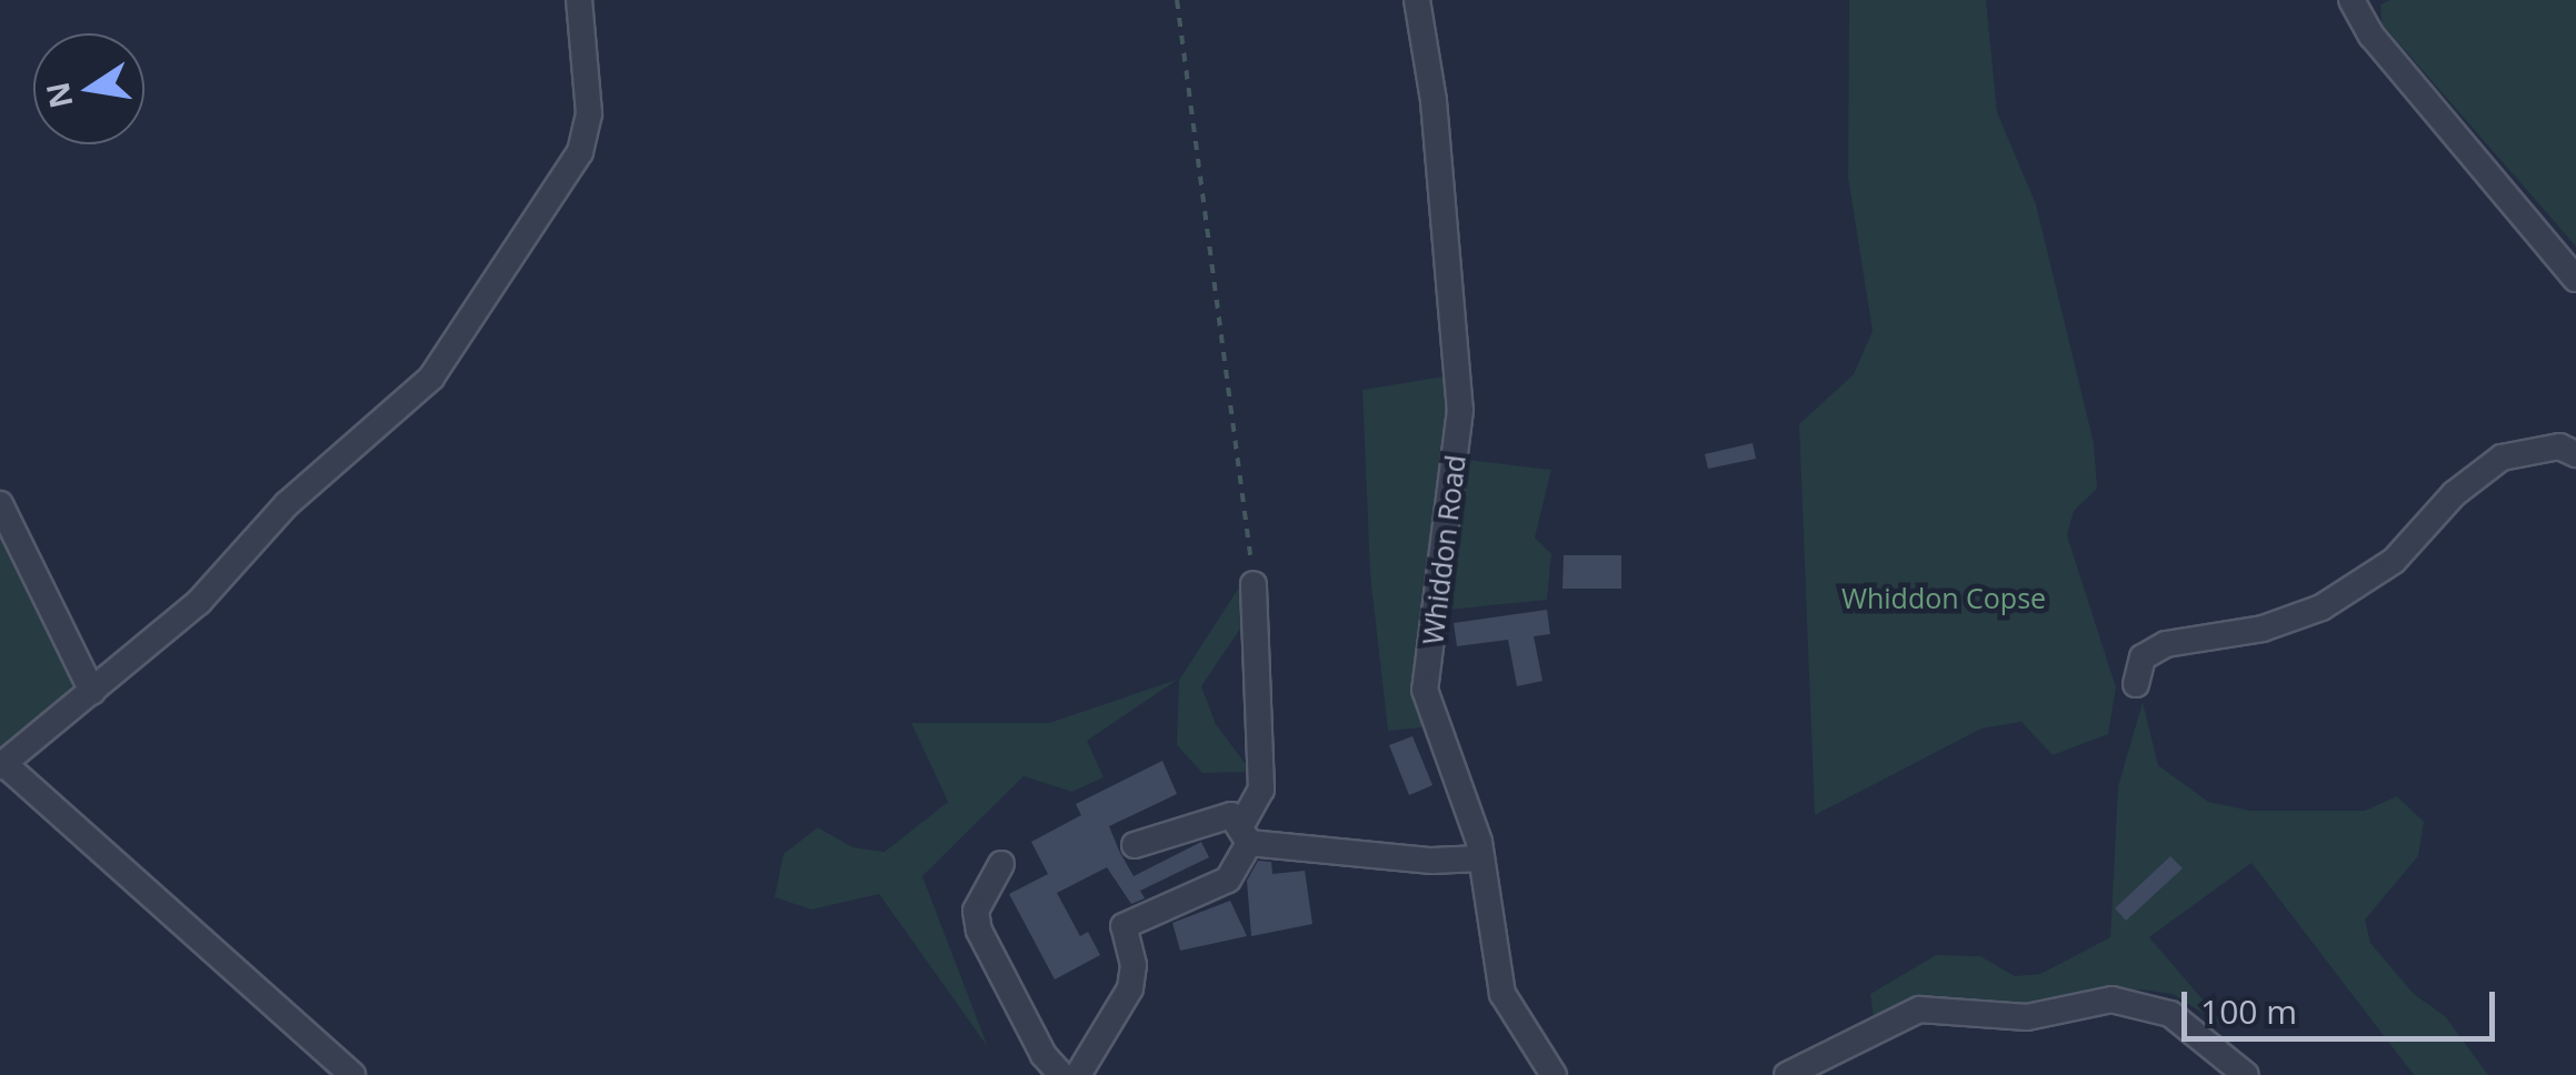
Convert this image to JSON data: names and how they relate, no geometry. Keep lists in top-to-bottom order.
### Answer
{
  "streets": {
    "street": ["Whiddon Road"]
  },
  "parks": ["Whiddon Copse"],
  "scale_bar": "100 m",
  "north": "left"
}
